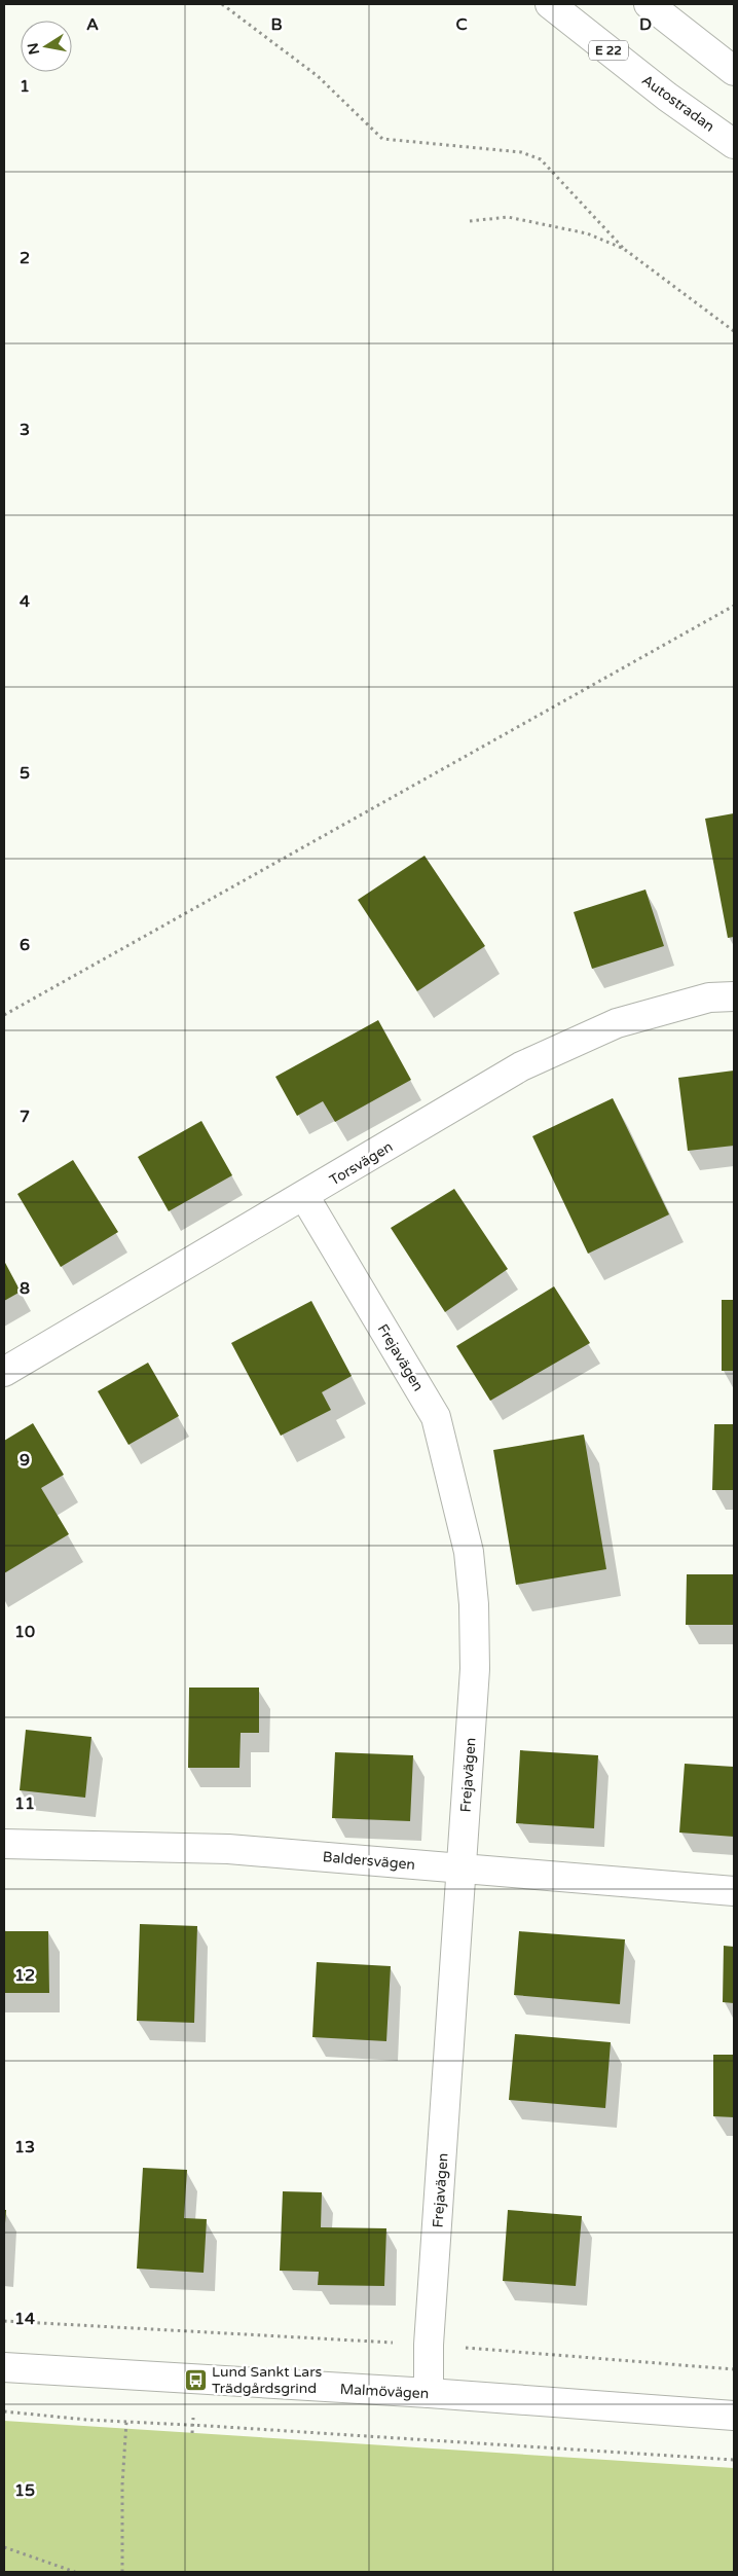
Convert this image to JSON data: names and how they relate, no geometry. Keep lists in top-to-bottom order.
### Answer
{
  "streets": {
    "main road": [
      "E 22",
      "Autostradan",
      "Torsvägen",
      "Frejavägen",
      "Baldersvägen",
      "Malmövägen"
    ]
  },
  "crossings": [
    ["Torsvägen", "Frejavägen"],
    ["Frejavägen", "Baldersvägen"],
    ["Frejavägen", "Malmövägen"]
  ],
  "places": {
    "bus stop": ["Lund Sankt Lars Trädgårdsgrind"]
  },
  "north": "left",
  "grid": {
    "columns": [
      "A",
      "B",
      "C",
      "D"
    ],
    "rows": [
      "1",
      "2",
      "3",
      "4",
      "5",
      "6",
      "7",
      "8",
      "9",
      "10",
      "11",
      "12",
      "13",
      "14",
      "15"
    ]
  }
}
